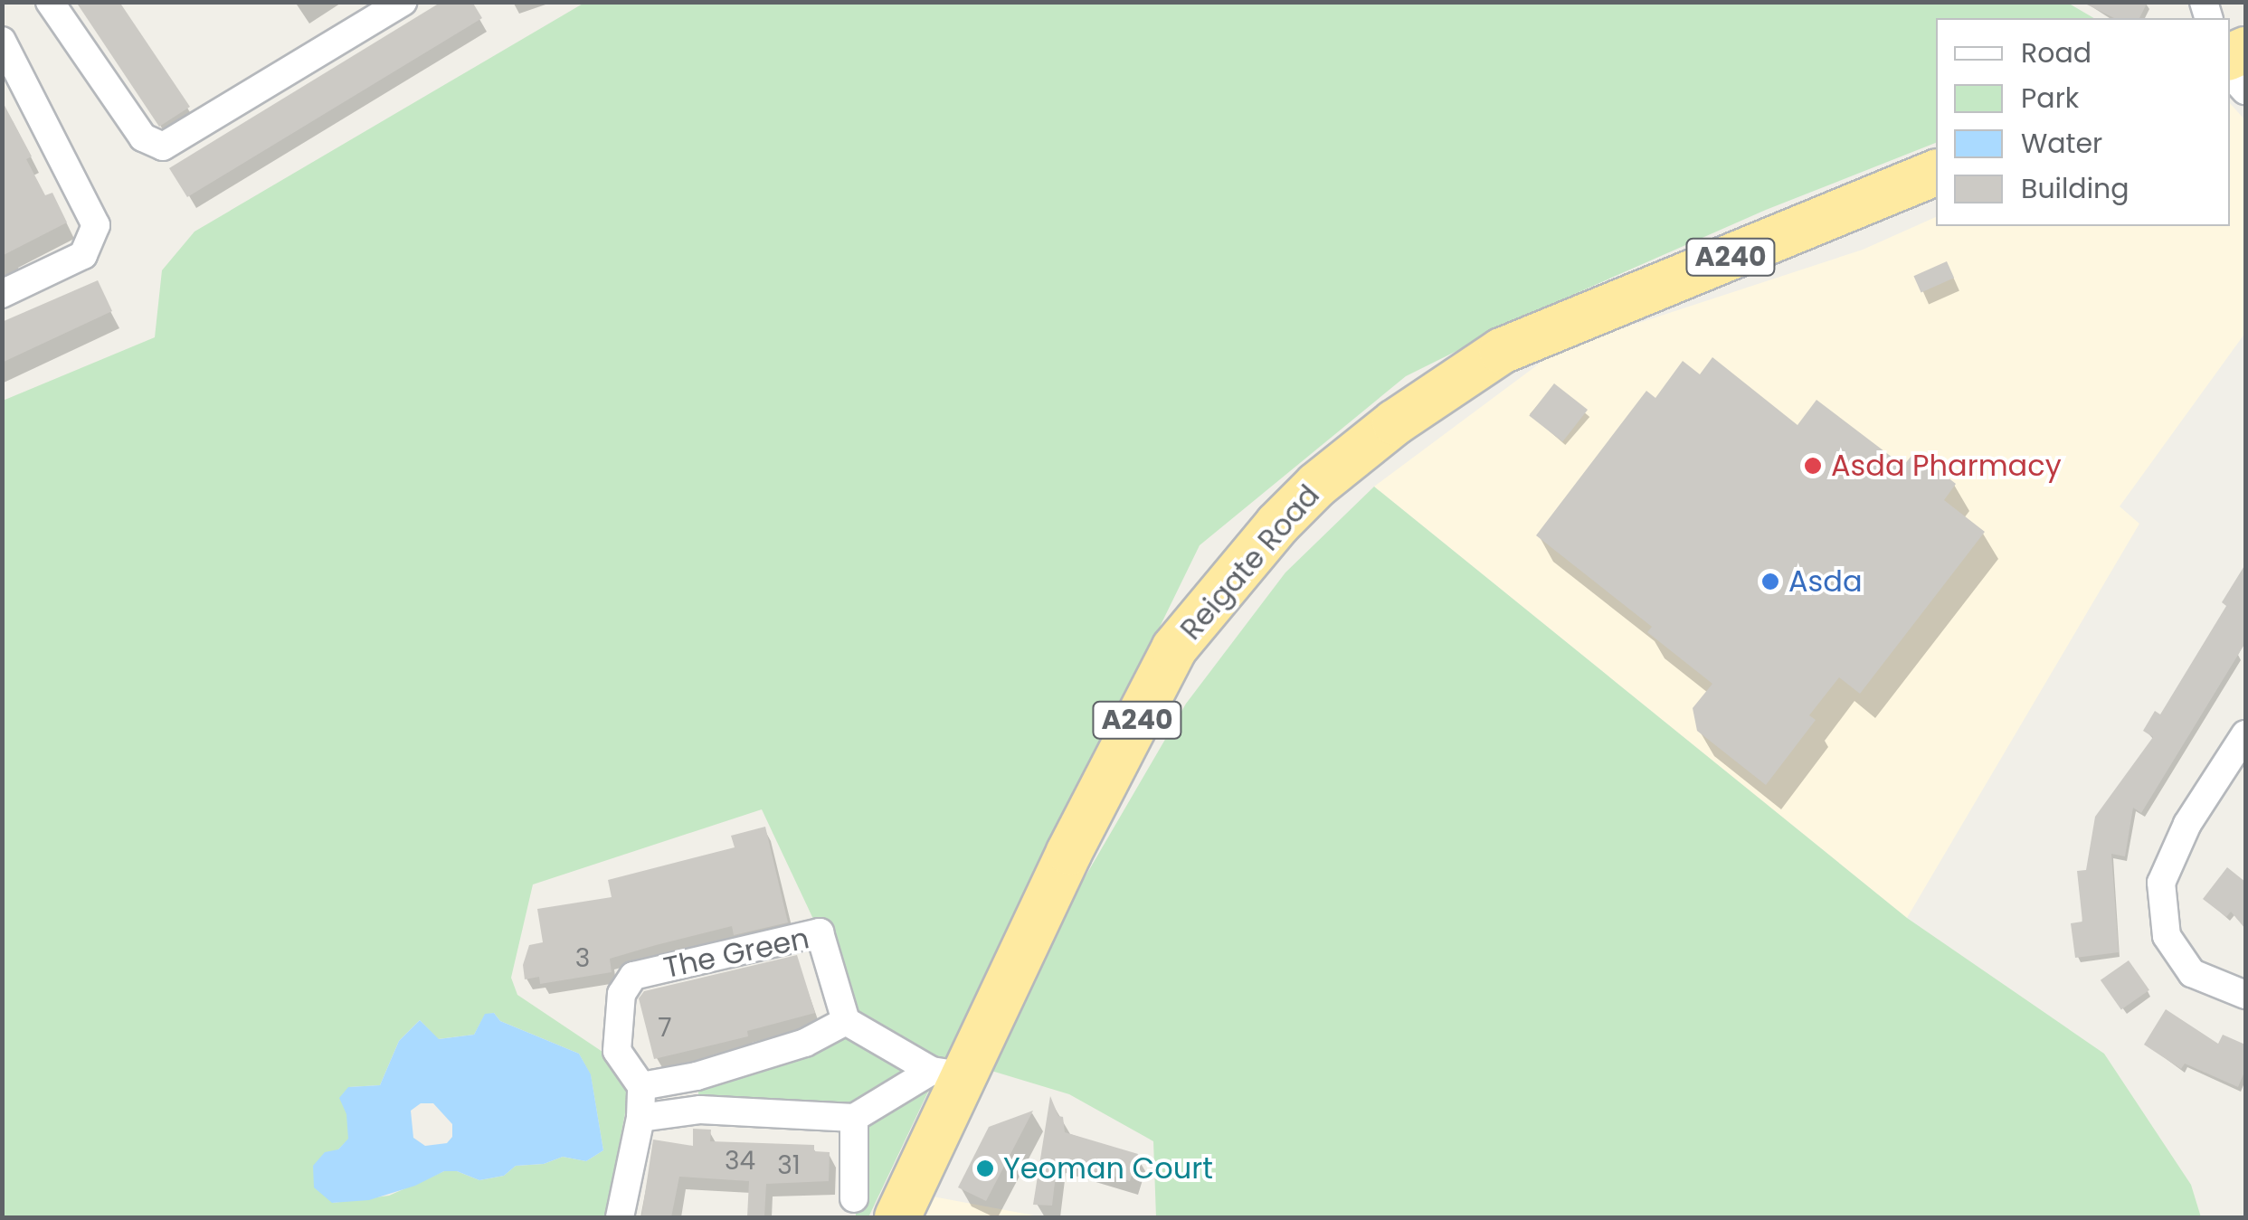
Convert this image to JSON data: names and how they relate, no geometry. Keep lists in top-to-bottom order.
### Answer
{
  "streets": {
    "highway": ["A240", "Reigate Road"],
    "street": ["The Green"]
  },
  "places": ["Asda Pharmacy", "Asda", "Yeoman Court"],
  "house_numbers": [
    "3",
    "7",
    "34",
    "31"
  ],
  "legend": [
    "Road",
    "Park",
    "Water",
    "Building"
  ]
}
